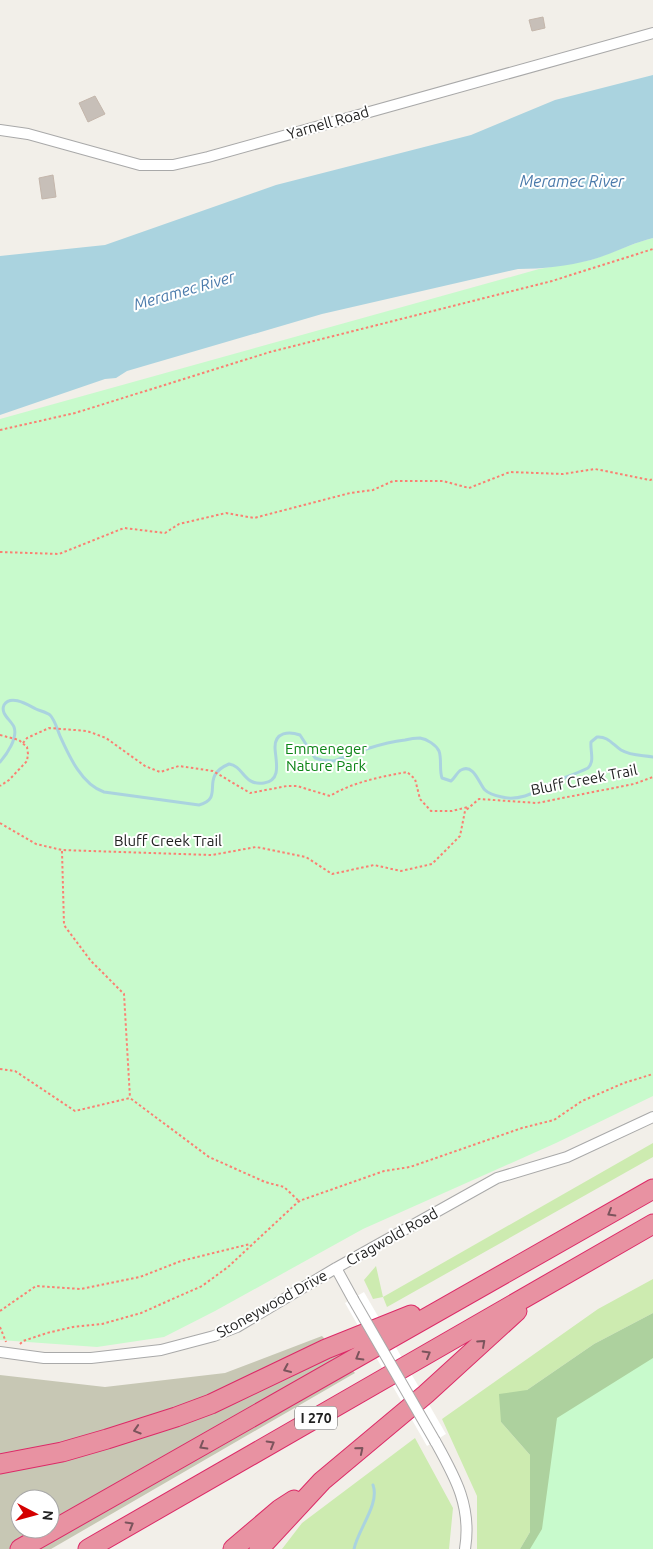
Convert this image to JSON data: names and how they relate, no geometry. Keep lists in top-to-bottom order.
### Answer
{
  "streets": {
    "highway": ["I 270"],
    "street": ["Yarnell Road", "Cragwold Road", "Stoneywood Drive"],
    "path": ["Bluff Creek Trail"]
  },
  "crossings": [
    ["Cragwold Road", "Stoneywood Drive"]
  ],
  "water": ["Meramec River"],
  "parks": ["Emmeneger Nature Park"],
  "north": "right"
}
